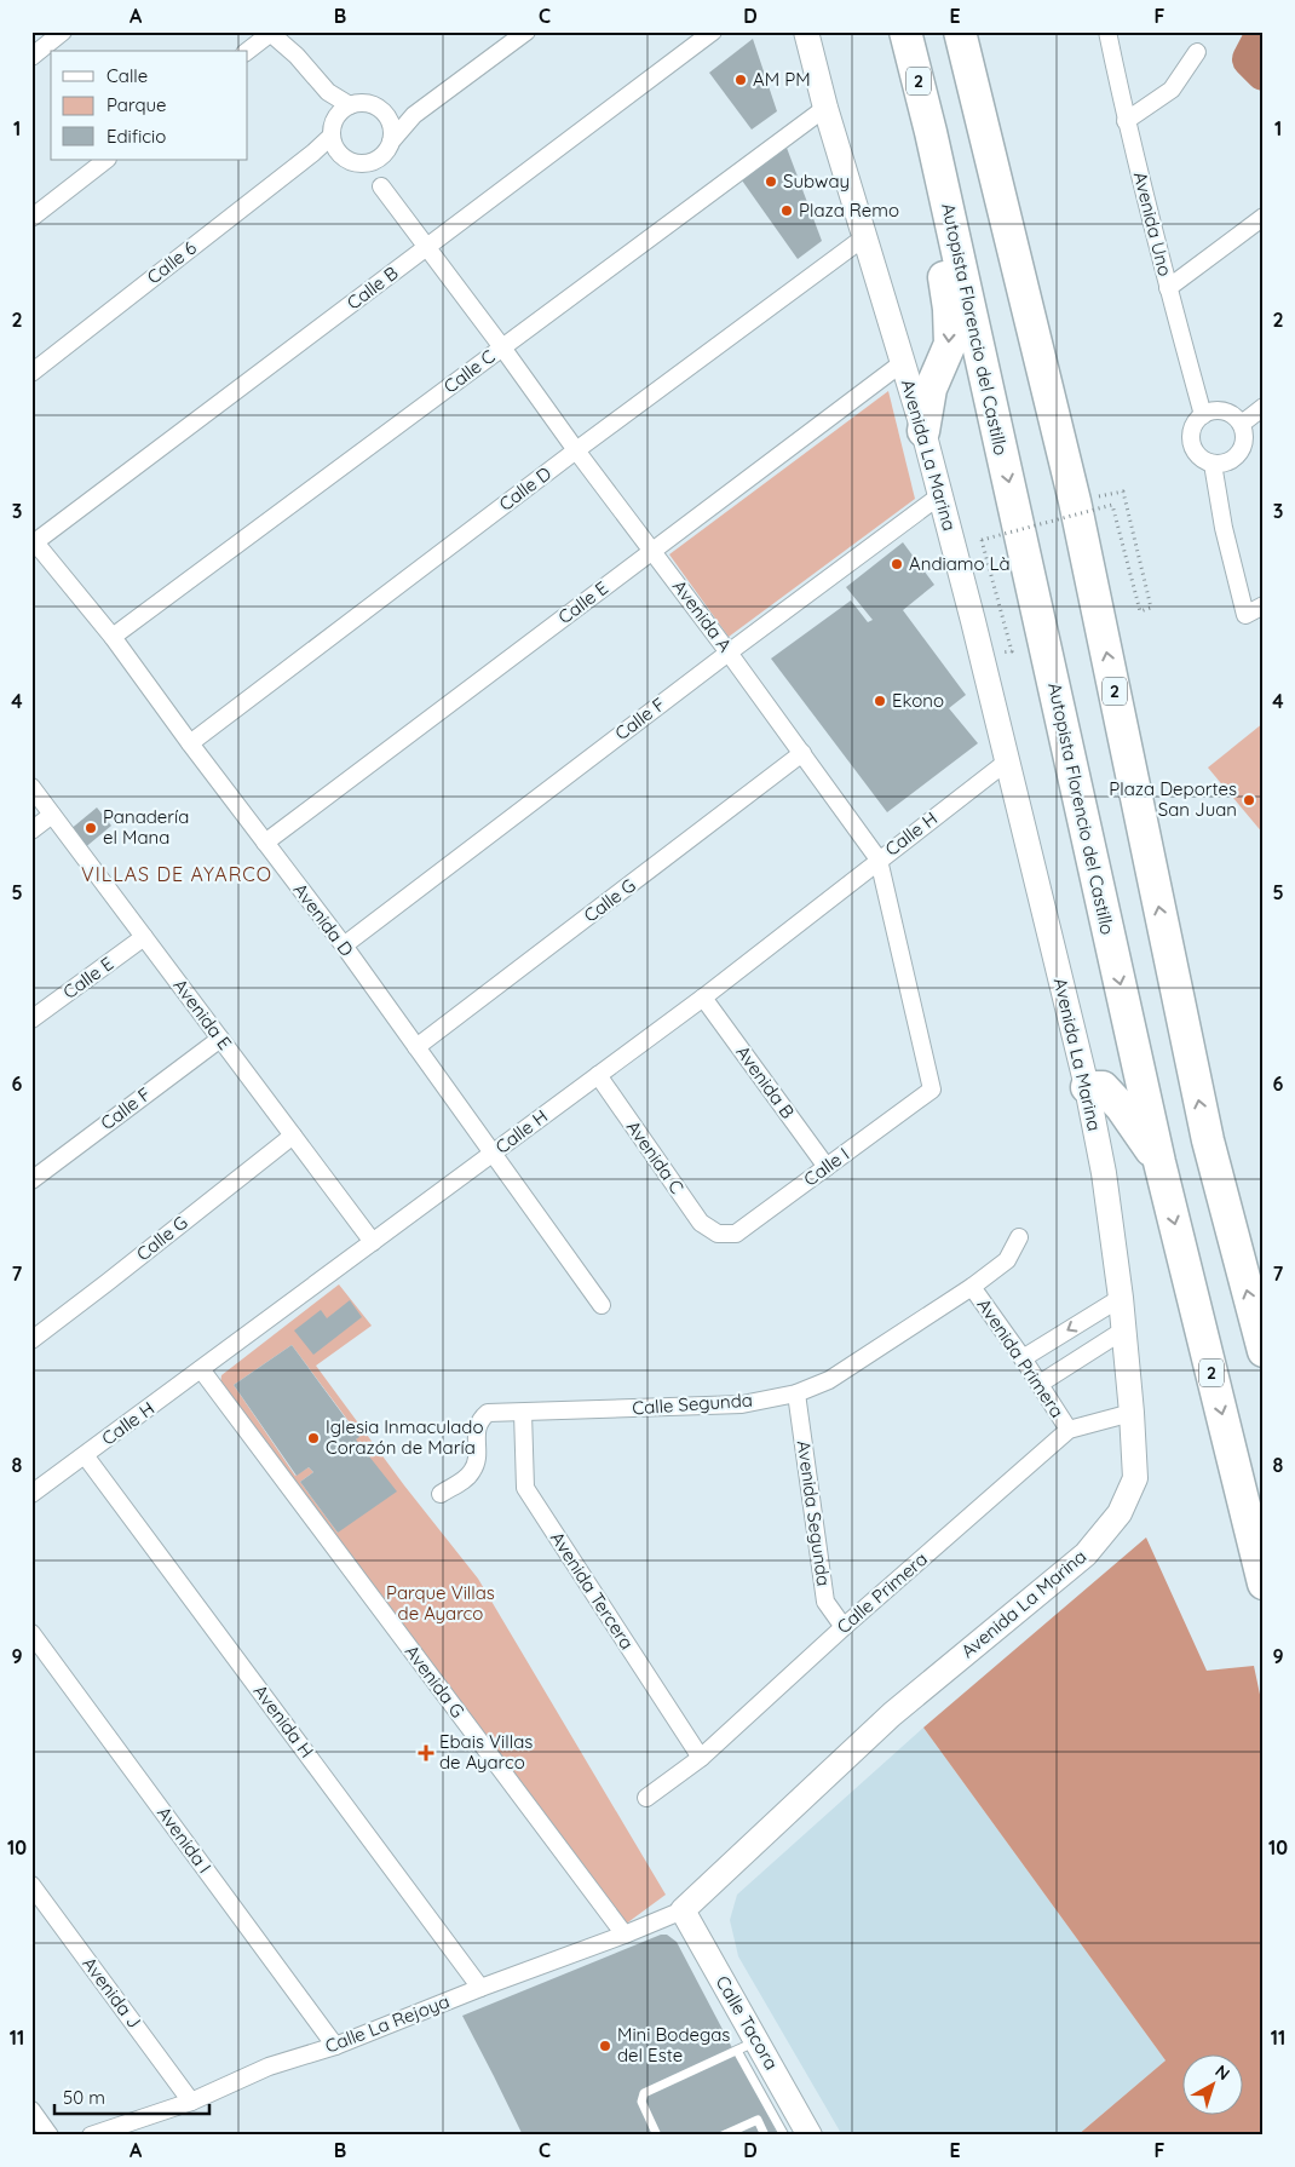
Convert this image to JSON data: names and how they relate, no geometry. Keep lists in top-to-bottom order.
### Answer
{
  "streets": {
    "highway": ["2", "Autopista Florencio del Castillo"],
    "street": [
      "Avenida Uno",
      "Calle 6",
      "Calle B",
      "Calle C",
      "Avenida La Marina",
      "Calle D",
      "Calle E",
      "Avenida A",
      "Calle F",
      "Calle H",
      "Calle G",
      "Avenida D",
      "Avenida E",
      "Avenida B",
      "Avenida C",
      "Calle I",
      "Avenida Primera",
      "Calle Segunda",
      "Avenida Segunda",
      "Avenida Tercera",
      "Calle Primera",
      "Avenida G",
      "Avenida H",
      "Avenida I",
      "Avenida J",
      "Calle Tacora",
      "Calle La Rejoya"
    ]
  },
  "crossings": [
    ["Calle B", "Avenida A"],
    ["Calle B", "Avenida D"],
    ["Calle C", "Avenida La Marina"],
    ["Calle C", "Avenida A"],
    ["Calle C", "Avenida D"],
    ["Avenida La Marina", "Calle D"],
    ["Avenida La Marina", "Calle E"],
    ["Avenida La Marina", "Calle F"],
    ["Avenida La Marina", "Calle H"],
    ["Avenida La Marina", "Calle Primera"],
    ["Avenida La Marina", "Calle Tacora"],
    ["Avenida La Marina", "Calle La Rejoya"],
    ["Calle D", "Avenida A"],
    ["Calle D", "Avenida D"],
    ["Calle E", "Avenida A"],
    ["Calle E", "Avenida D"],
    ["Calle E", "Avenida E"],
    ["Avenida A", "Calle F"],
    ["Avenida A", "Calle H"],
    ["Avenida A", "Calle G"],
    ["Avenida A", "Calle I"],
    ["Calle F", "Avenida D"],
    ["Calle F", "Avenida E"],
    ["Calle H", "Avenida D"],
    ["Calle H", "Avenida E"],
    ["Calle H", "Avenida B"],
    ["Calle H", "Avenida C"],
    ["Calle H", "Avenida G"],
    ["Calle H", "Avenida H"],
    ["Calle G", "Avenida D"],
    ["Calle G", "Avenida E"],
    ["Avenida B", "Calle I"],
    ["Avenida C", "Calle I"],
    ["Avenida Primera", "Calle Segunda"],
    ["Avenida Primera", "Calle Primera"],
    ["Calle Segunda", "Avenida Segunda"],
    ["Calle Segunda", "Avenida Tercera"],
    ["Avenida Segunda", "Calle Primera"],
    ["Avenida Tercera", "Calle Primera"],
    ["Avenida G", "Calle La Rejoya"],
    ["Avenida H", "Calle La Rejoya"],
    ["Avenida I", "Calle La Rejoya"],
    ["Avenida J", "Calle La Rejoya"],
    ["Calle Tacora", "Calle La Rejoya"]
  ],
  "districts": ["VILLAS DE AYARCO"],
  "parks": ["Parque Villas de Ayarco"],
  "places": {
    "other": [
      "AM PM",
      "Subway",
      "Plaza Remo",
      "Andiamo Là",
      "Ekono",
      "Plaza Deportes San Juan",
      "Panadería el Mana",
      "Iglesia Inmaculado Corazón de María",
      "Mini Bodegas del Este"
    ],
    "health": ["Ebais Villas de Ayarco"]
  },
  "legend": ["Calle", "Parque", "Edificio"],
  "scale_bar": "50 m",
  "north": "top right",
  "grid": {
    "columns": [
      "A",
      "B",
      "C",
      "D",
      "E",
      "F"
    ],
    "rows": [
      "1",
      "2",
      "3",
      "4",
      "5",
      "6",
      "7",
      "8",
      "9",
      "10",
      "11"
    ]
  }
}
